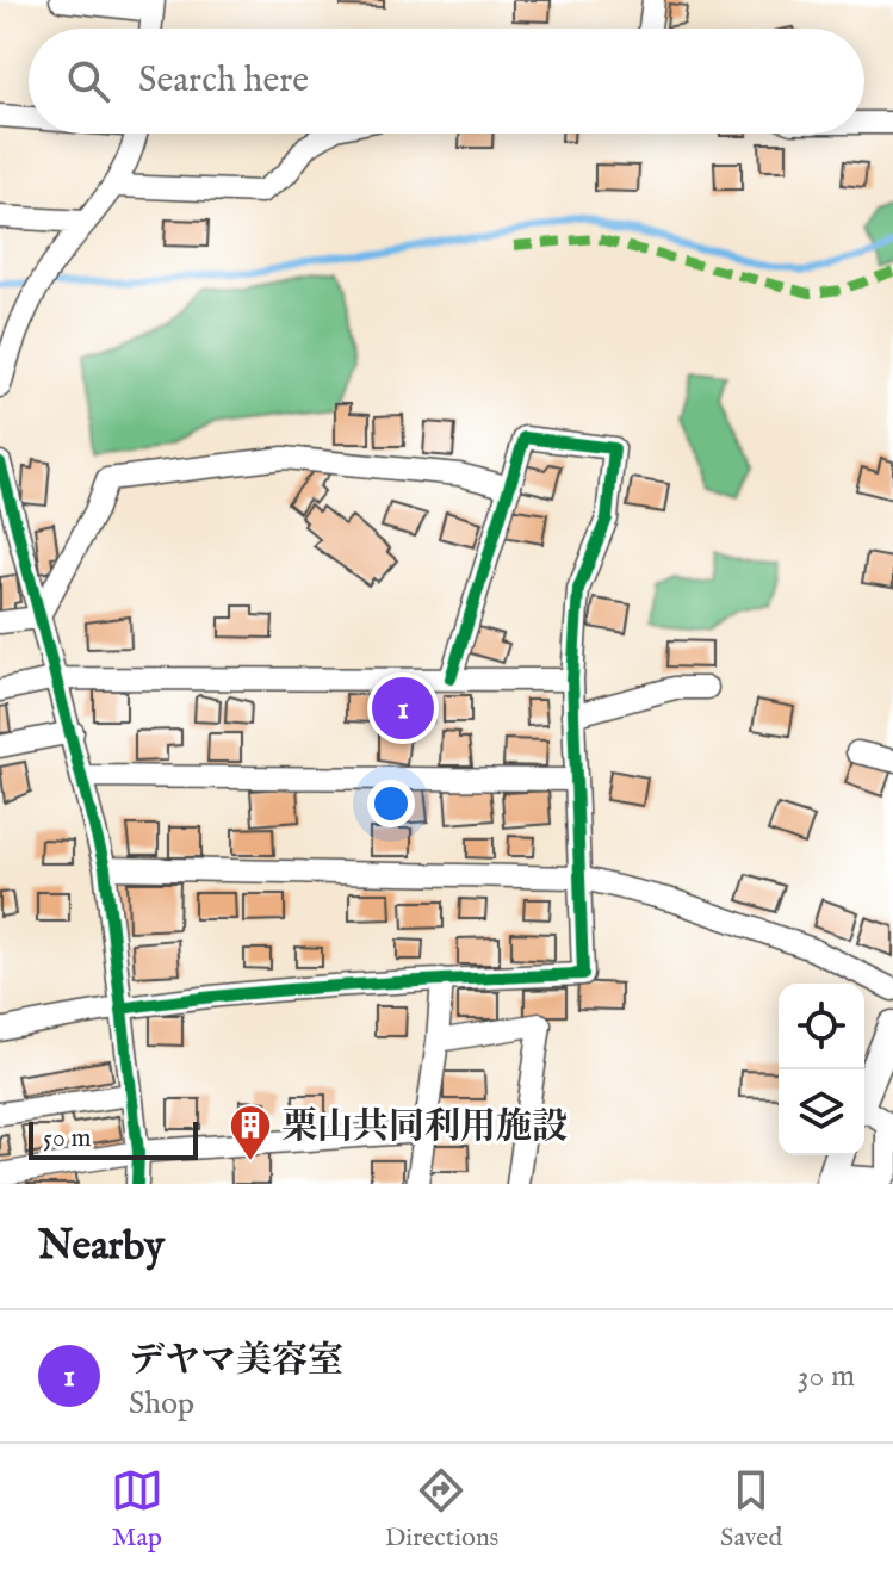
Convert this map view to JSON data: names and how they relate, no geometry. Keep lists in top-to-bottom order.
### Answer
{
  "places": {
    "building": ["栗山共同利用施設"]
  },
  "scale_bar": "50 m",
  "page": {
    "search": "Search here",
    "pins": "1",
    "scale": "50 m",
    "heading": "Nearby",
    "list": [
      {
        "mark": "1",
        "name": "デヤマ美容室",
        "note": "Shop",
        "value": "30 m"
      }
    ],
    "nav": ["Map", "Directions", "Saved"]
  }
}
